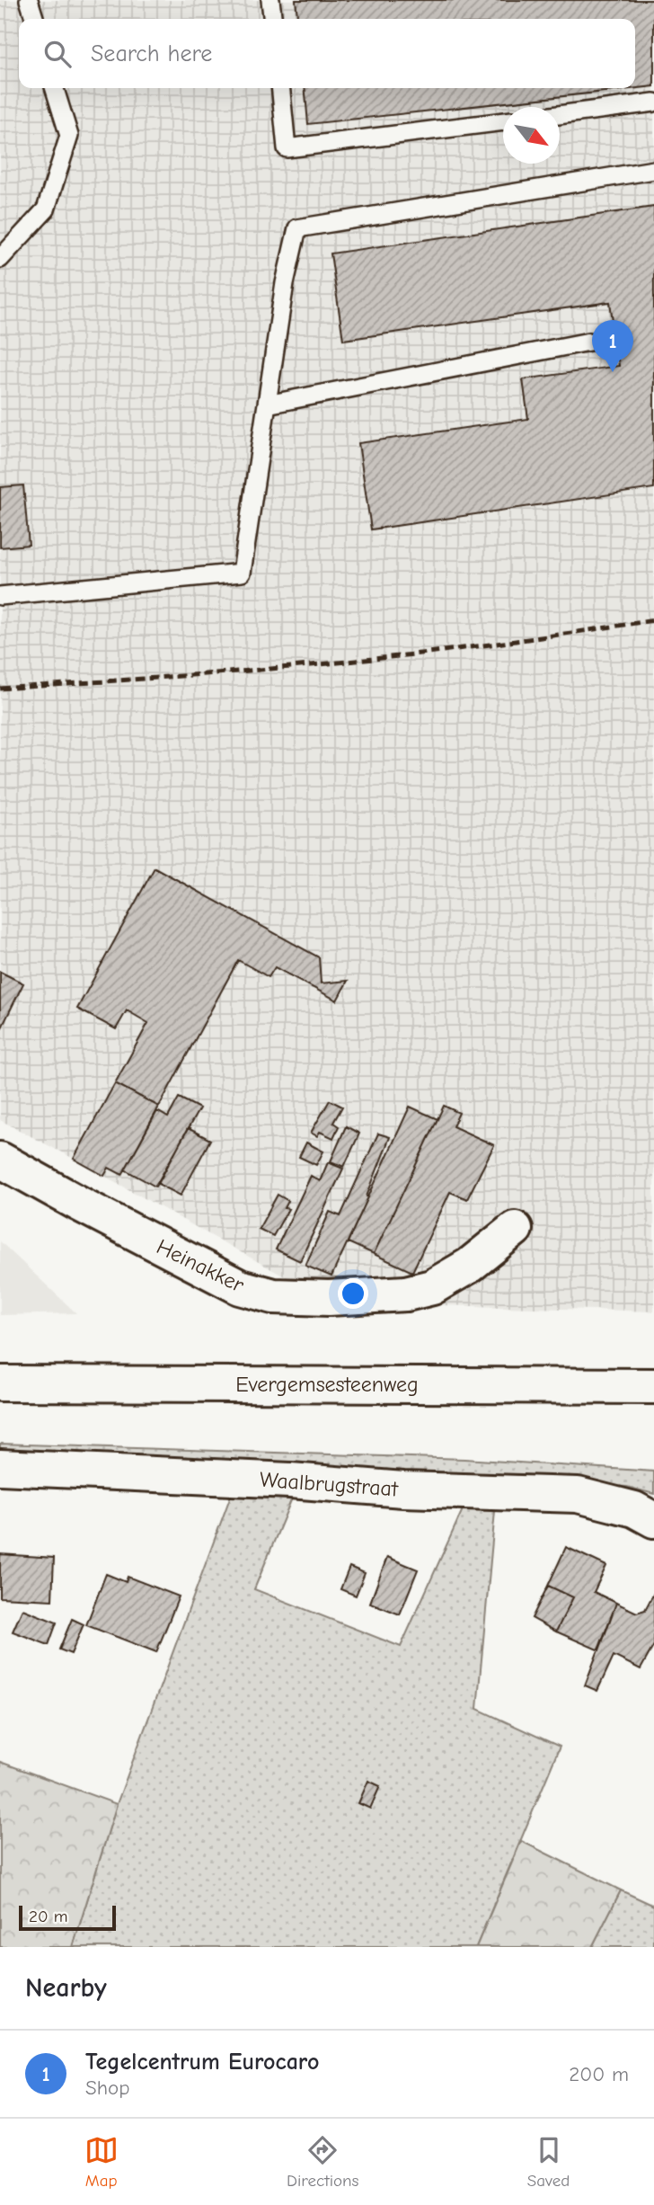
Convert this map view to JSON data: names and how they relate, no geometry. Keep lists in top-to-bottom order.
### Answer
{
  "streets": {
    "street": ["Heinakker", "Evergemsesteenweg", "Waalbrugstraat"]
  },
  "scale_bar": "20 m",
  "north": "bottom right",
  "page": {
    "search": "Search here",
    "pins": "1",
    "scale": "20 m",
    "heading": "Nearby",
    "list": [
      {
        "mark": "1",
        "name": "Tegelcentrum Eurocaro",
        "note": "Shop",
        "value": "200 m"
      }
    ],
    "nav": ["Map", "Directions", "Saved"]
  }
}
